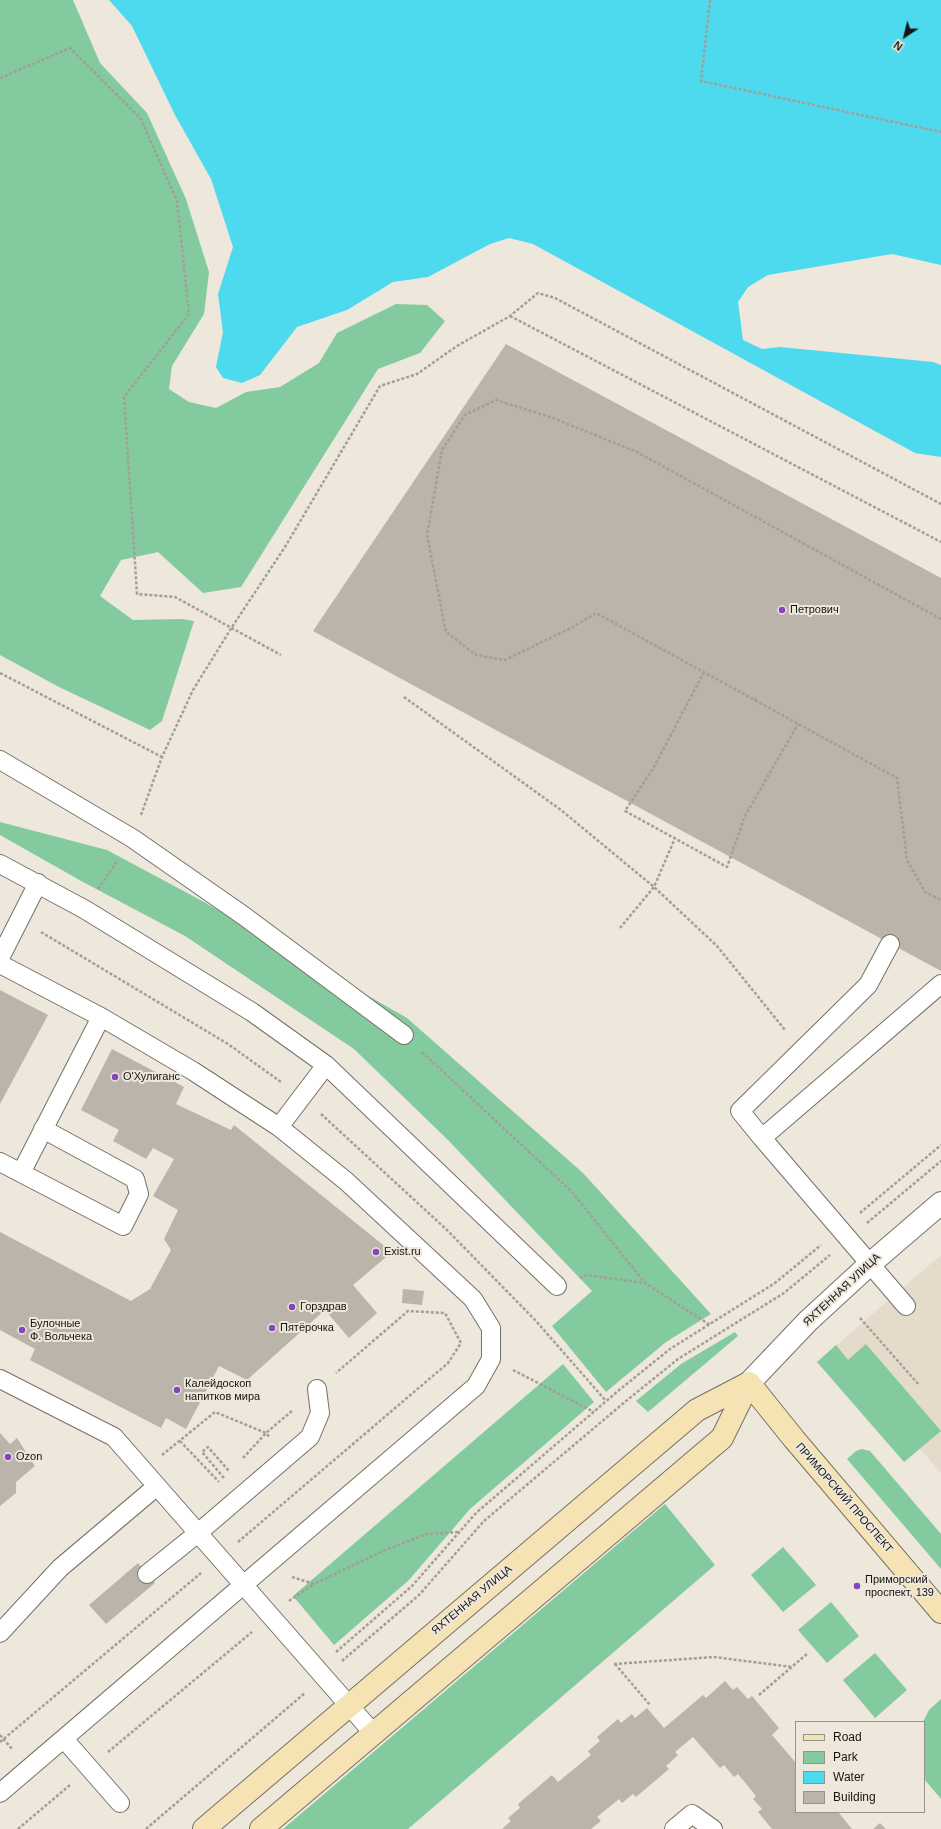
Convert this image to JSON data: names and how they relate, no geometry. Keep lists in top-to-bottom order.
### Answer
{
  "streets": {
    "street": ["ЯХТЕННАЯ УЛИЦА", "ПРИМОРСКИЙ ПРОСПЕКТ"]
  },
  "crossings": [
    ["ЯХТЕННАЯ УЛИЦА", "ПРИМОРСКИЙ ПРОСПЕКТ"]
  ],
  "places": [
    "Петрович",
    "О'Хулиганс",
    "Exist.ru",
    "Горздрав",
    "Пятёрочка",
    "Булочные Ф. Вольчека",
    "Калейдоскоп напитков мира",
    "Ozon",
    "Приморский проспект, 139"
  ],
  "legend": [
    "Road",
    "Park",
    "Water",
    "Building"
  ],
  "north": "bottom left"
}
